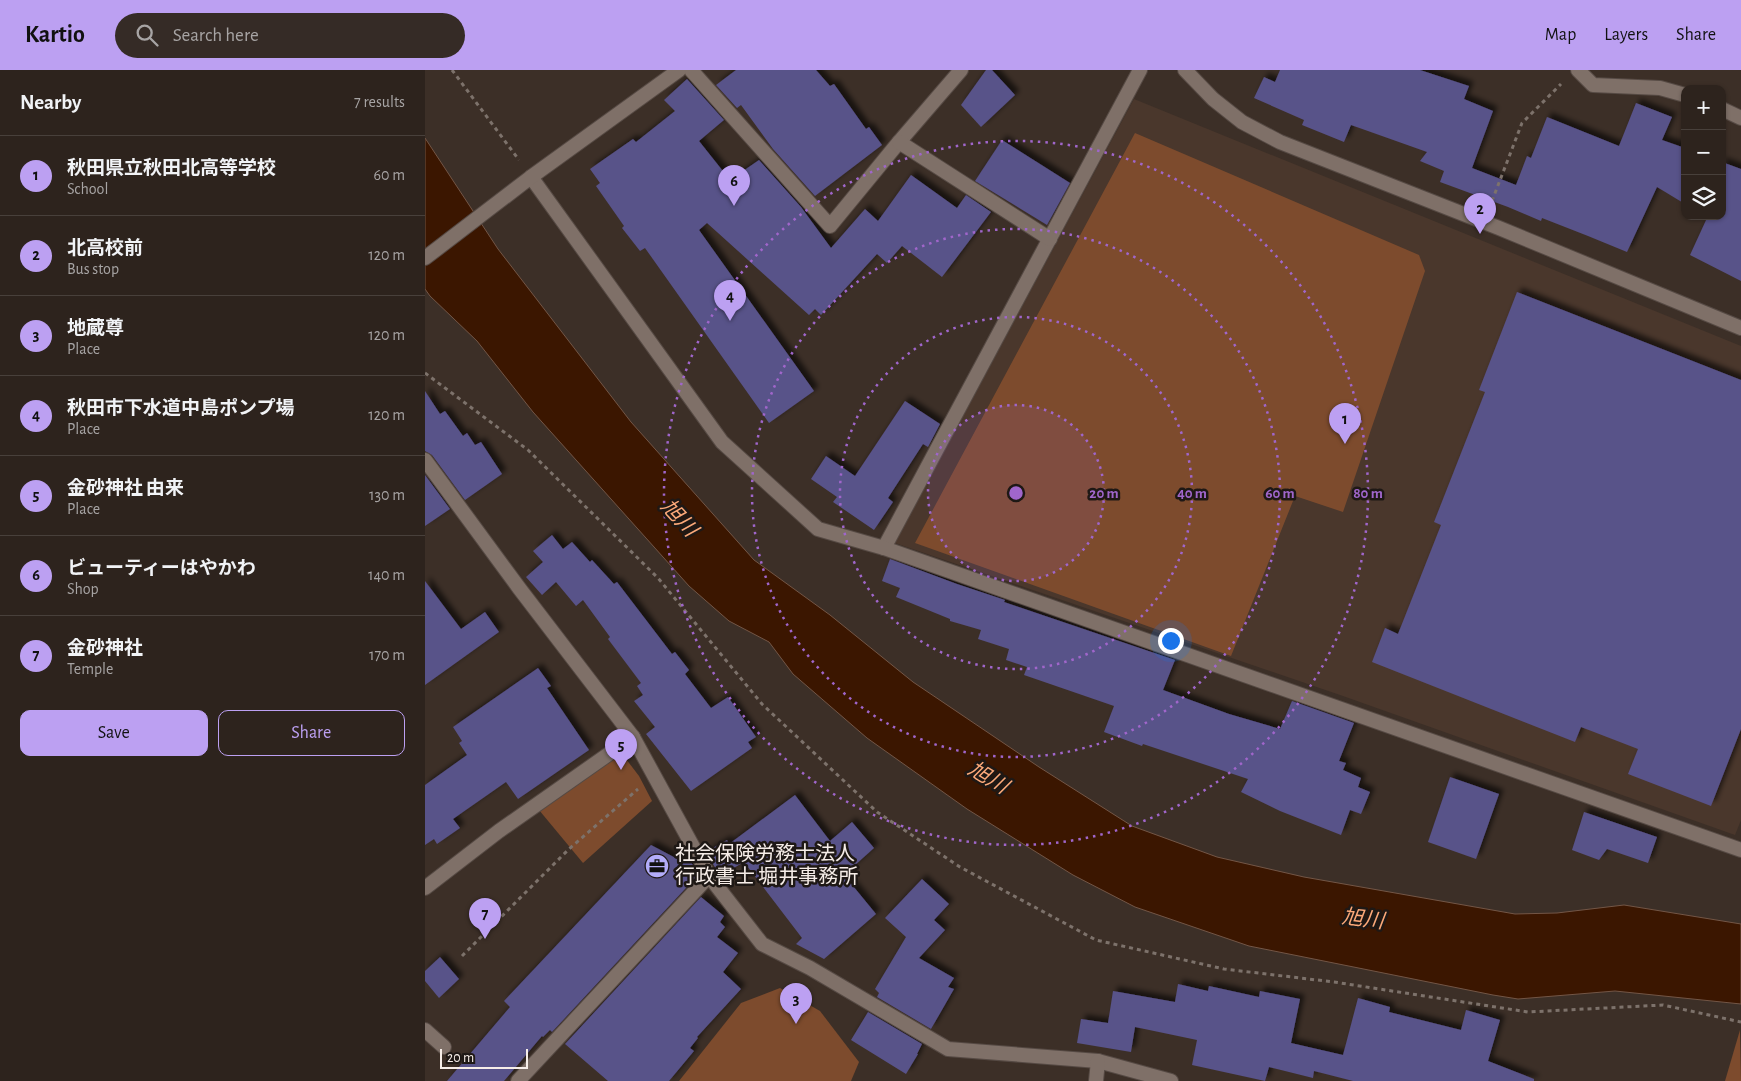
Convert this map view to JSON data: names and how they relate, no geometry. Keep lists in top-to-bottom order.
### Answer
{
  "water": ["旭川"],
  "places": {
    "office": ["社会保険労務士法人 行政書士 堀井事務所"]
  },
  "scale_bar": "20 m",
  "page": {
    "header": "Kartio",
    "search": "Search here",
    "nav": ["Map", "Layers", "Share"],
    "heading": ["Nearby", "7 results"],
    "map_buttons": ["+", "−"],
    "list": [
      {
        "mark": "1",
        "name": "秋田県立秋田北高等学校",
        "note": "School",
        "value": "60 m"
      },
      {
        "mark": "2",
        "name": "北高校前",
        "note": "Bus stop",
        "value": "120 m"
      },
      {
        "mark": "3",
        "name": "地蔵尊",
        "note": "Place",
        "value": "120 m"
      },
      {
        "mark": "4",
        "name": "秋田市下水道中島ポンプ場",
        "note": "Place",
        "value": "120 m"
      },
      {
        "mark": "5",
        "name": "金砂神社 由来",
        "note": "Place",
        "value": "130 m"
      },
      {
        "mark": "6",
        "name": "ビューティーはやかわ",
        "note": "Shop",
        "value": "140 m"
      },
      {
        "mark": "7",
        "name": "金砂神社",
        "note": "Temple",
        "value": "170 m"
      }
    ],
    "pins": [
      "6",
      "2",
      "4",
      "1",
      "5",
      "7",
      "3"
    ],
    "buttons": ["Save", "Share"],
    "scale": "20 m"
  },
  "rings": [
    "20 m",
    "40 m",
    "60 m",
    "80 m"
  ]
}
